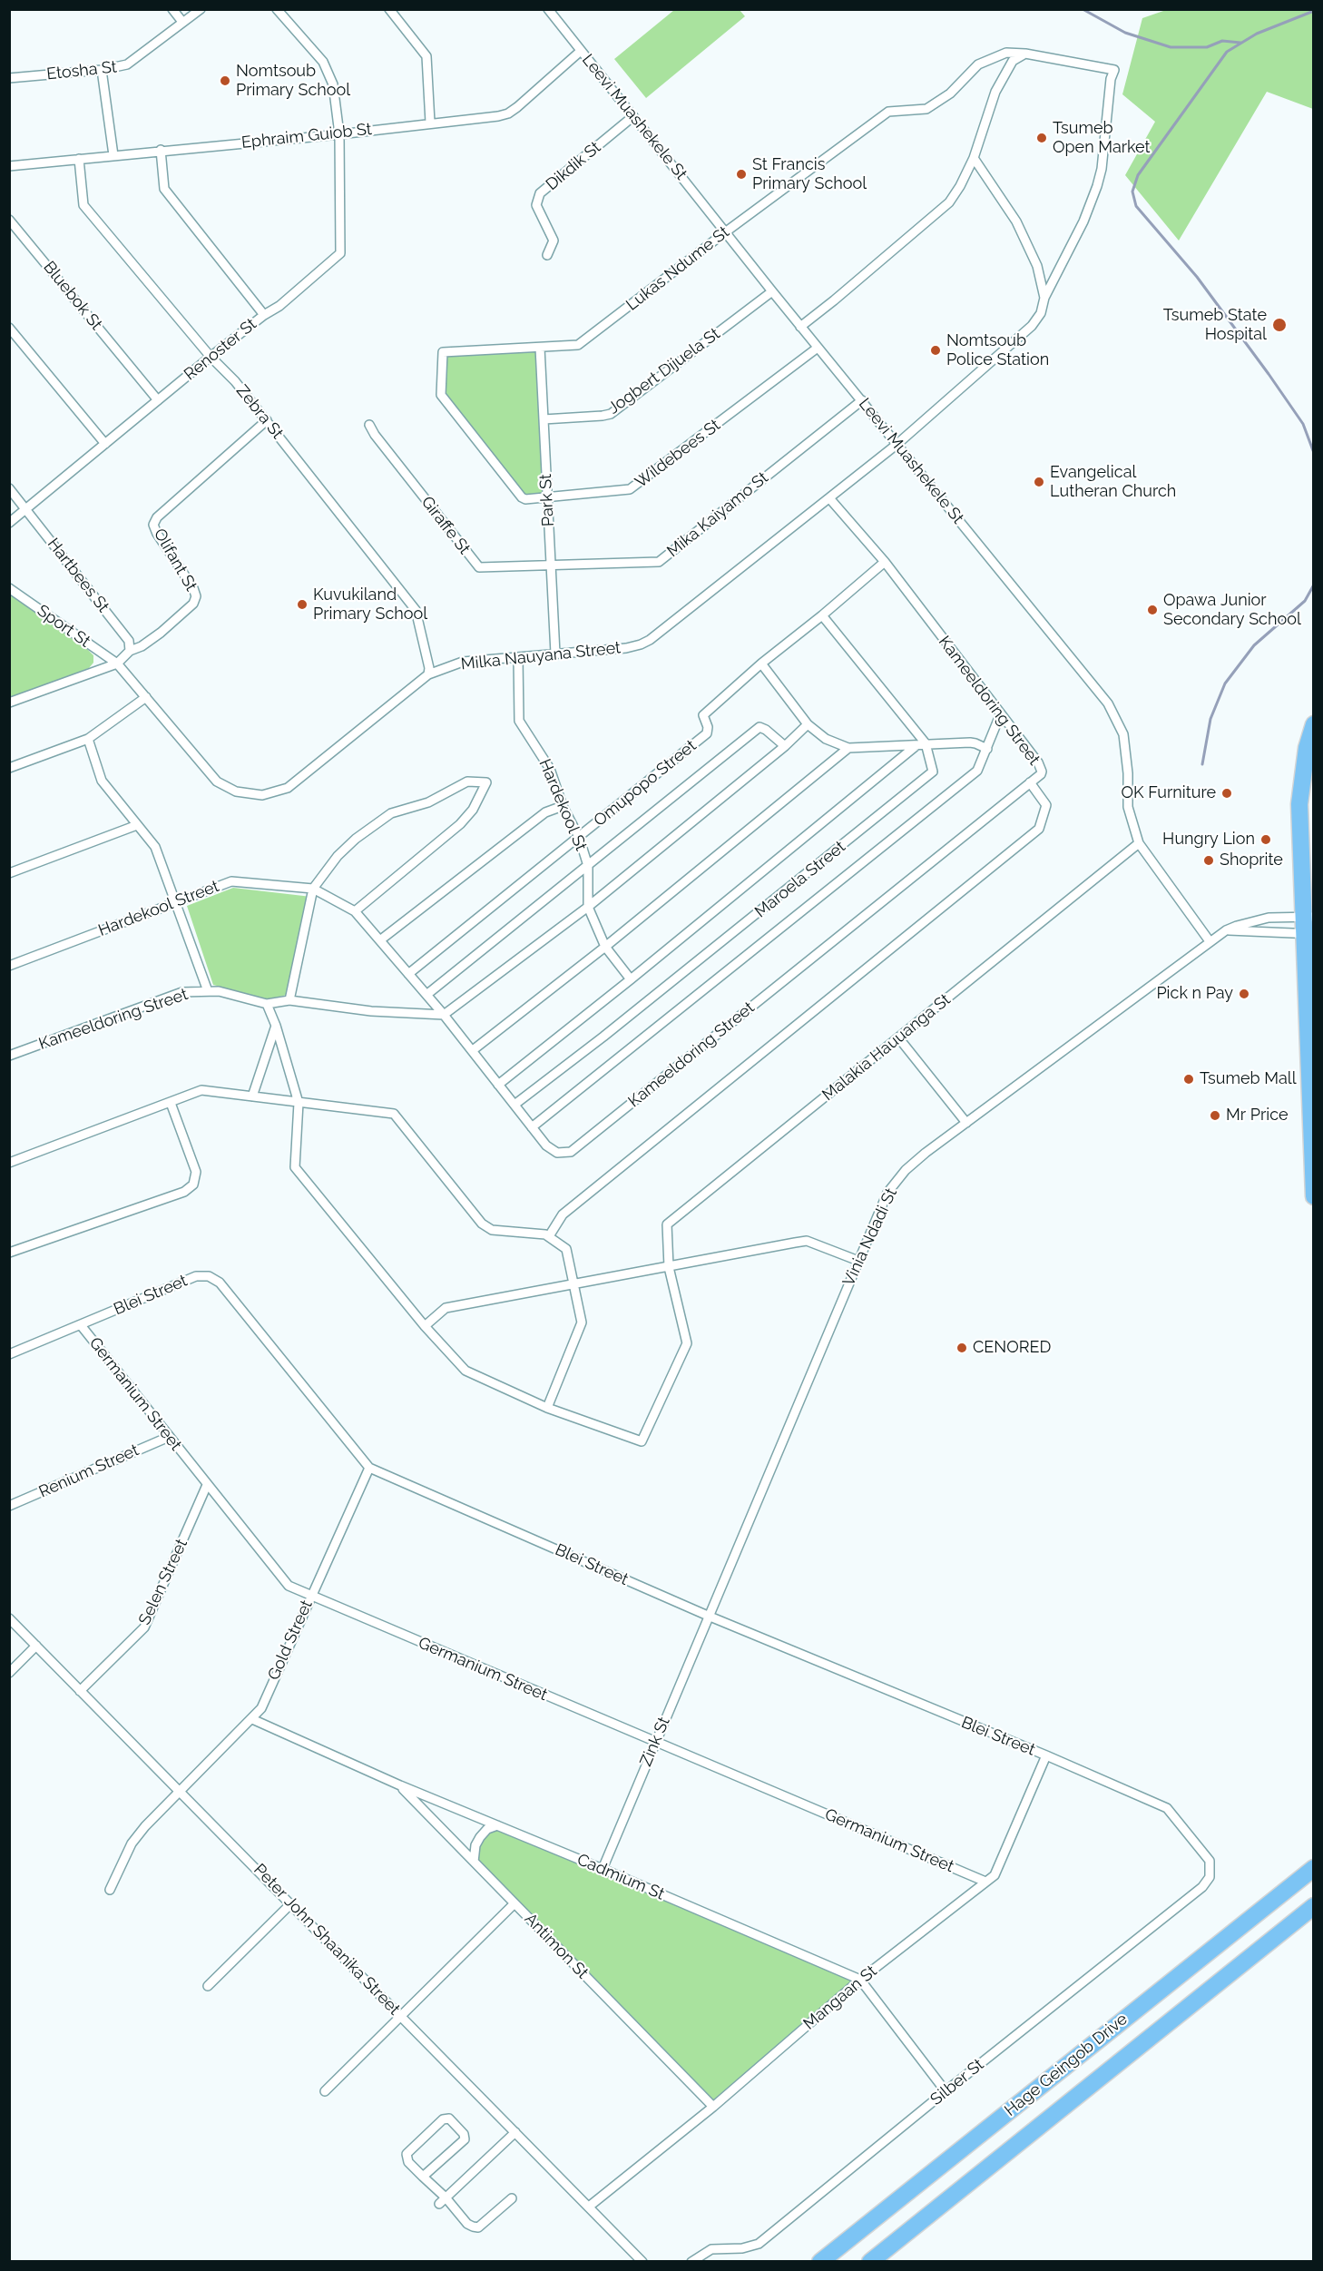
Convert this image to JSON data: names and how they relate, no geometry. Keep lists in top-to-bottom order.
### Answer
{
  "streets": {
    "highway": ["Hage Geingob Drive"],
    "street": [
      "Etosha St",
      "Leevi Muashekele St",
      "Ephraim Guiob St",
      "Dikdik St",
      "Lukas Ndume St",
      "Bluebok St",
      "Renoster St",
      "Jogbert Dijuela St",
      "Zebra St",
      "Wildebees St",
      "Park St",
      "Mika Kaiyamo St",
      "Giraffe St",
      "Olifant St",
      "Hartbees St",
      "Sport St",
      "Milka Nauyana Street",
      "Kameeldoring Street",
      "Omupopo Street",
      "Hardekool St",
      "Maroela Street",
      "Hardekool Street",
      "Malakia Hauuanga St",
      "Vinia Ndadi St",
      "Blei Street",
      "Germanium Street",
      "Renium Street",
      "Selen Street",
      "Gold Street",
      "Zink St",
      "Cadmium St",
      "Peter John Shaanika Street",
      "Antimon St",
      "Mangaan St",
      "Silber St"
    ]
  },
  "crossings": [
    ["Leevi Muashekele St", "Ephraim Guiob St"],
    ["Leevi Muashekele St", "Dikdik St"],
    ["Leevi Muashekele St", "Lukas Ndume St"],
    ["Leevi Muashekele St", "Jogbert Dijuela St"],
    ["Leevi Muashekele St", "Wildebees St"],
    ["Leevi Muashekele St", "Mika Kaiyamo St"],
    ["Leevi Muashekele St", "Milka Nauyana Street"],
    ["Leevi Muashekele St", "Malakia Hauuanga St"],
    ["Leevi Muashekele St", "Vinia Ndadi St"],
    ["Ephraim Guiob St", "Renoster St"],
    ["Ephraim Guiob St", "Zebra St"],
    ["Lukas Ndume St", "Wildebees St"],
    ["Lukas Ndume St", "Park St"],
    ["Bluebok St", "Renoster St"],
    ["Renoster St", "Zebra St"],
    ["Renoster St", "Hartbees St"],
    ["Jogbert Dijuela St", "Park St"],
    ["Zebra St", "Olifant St"],
    ["Zebra St", "Milka Nauyana Street"],
    ["Wildebees St", "Park St"],
    ["Park St", "Mika Kaiyamo St"],
    ["Park St", "Giraffe St"],
    ["Park St", "Milka Nauyana Street"],
    ["Mika Kaiyamo St", "Giraffe St"],
    ["Olifant St", "Hartbees St"],
    ["Sport St", "Milka Nauyana Street"],
    ["Milka Nauyana Street", "Kameeldoring Street"],
    ["Milka Nauyana Street", "Hardekool St"],
    ["Kameeldoring Street", "Omupopo Street"],
    ["Kameeldoring Street", "Maroela Street"],
    ["Omupopo Street", "Hardekool St"],
    ["Omupopo Street", "Maroela Street"],
    ["Vinia Ndadi St", "Blei Street"],
    ["Vinia Ndadi St", "Zink St"],
    ["Blei Street", "Germanium Street"],
    ["Blei Street", "Gold Street"],
    ["Blei Street", "Zink St"],
    ["Blei Street", "Mangaan St"],
    ["Blei Street", "Silber St"],
    ["Germanium Street", "Renium Street"],
    ["Germanium Street", "Selen Street"],
    ["Germanium Street", "Gold Street"],
    ["Germanium Street", "Zink St"],
    ["Germanium Street", "Mangaan St"],
    ["Selen Street", "Peter John Shaanika Street"],
    ["Gold Street", "Cadmium St"],
    ["Gold Street", "Peter John Shaanika Street"],
    ["Zink St", "Cadmium St"],
    ["Cadmium St", "Antimon St"],
    ["Cadmium St", "Mangaan St"],
    ["Cadmium St", "Silber St"],
    ["Peter John Shaanika Street", "Mangaan St"],
    ["Antimon St", "Mangaan St"]
  ],
  "places": [
    "Nomtsoub Primary School",
    "Tsumeb Open Market",
    "St Francis Primary School",
    "Tsumeb State Hospital",
    "Nomtsoub Police Station",
    "Evangelical Lutheran Church",
    "Kuvukiland Primary School",
    "Opawa Junior Secondary School",
    "OK Furniture",
    "Hungry Lion",
    "Shoprite",
    "Pick n Pay",
    "Tsumeb Mall",
    "Mr Price",
    "CENORED"
  ]
}
